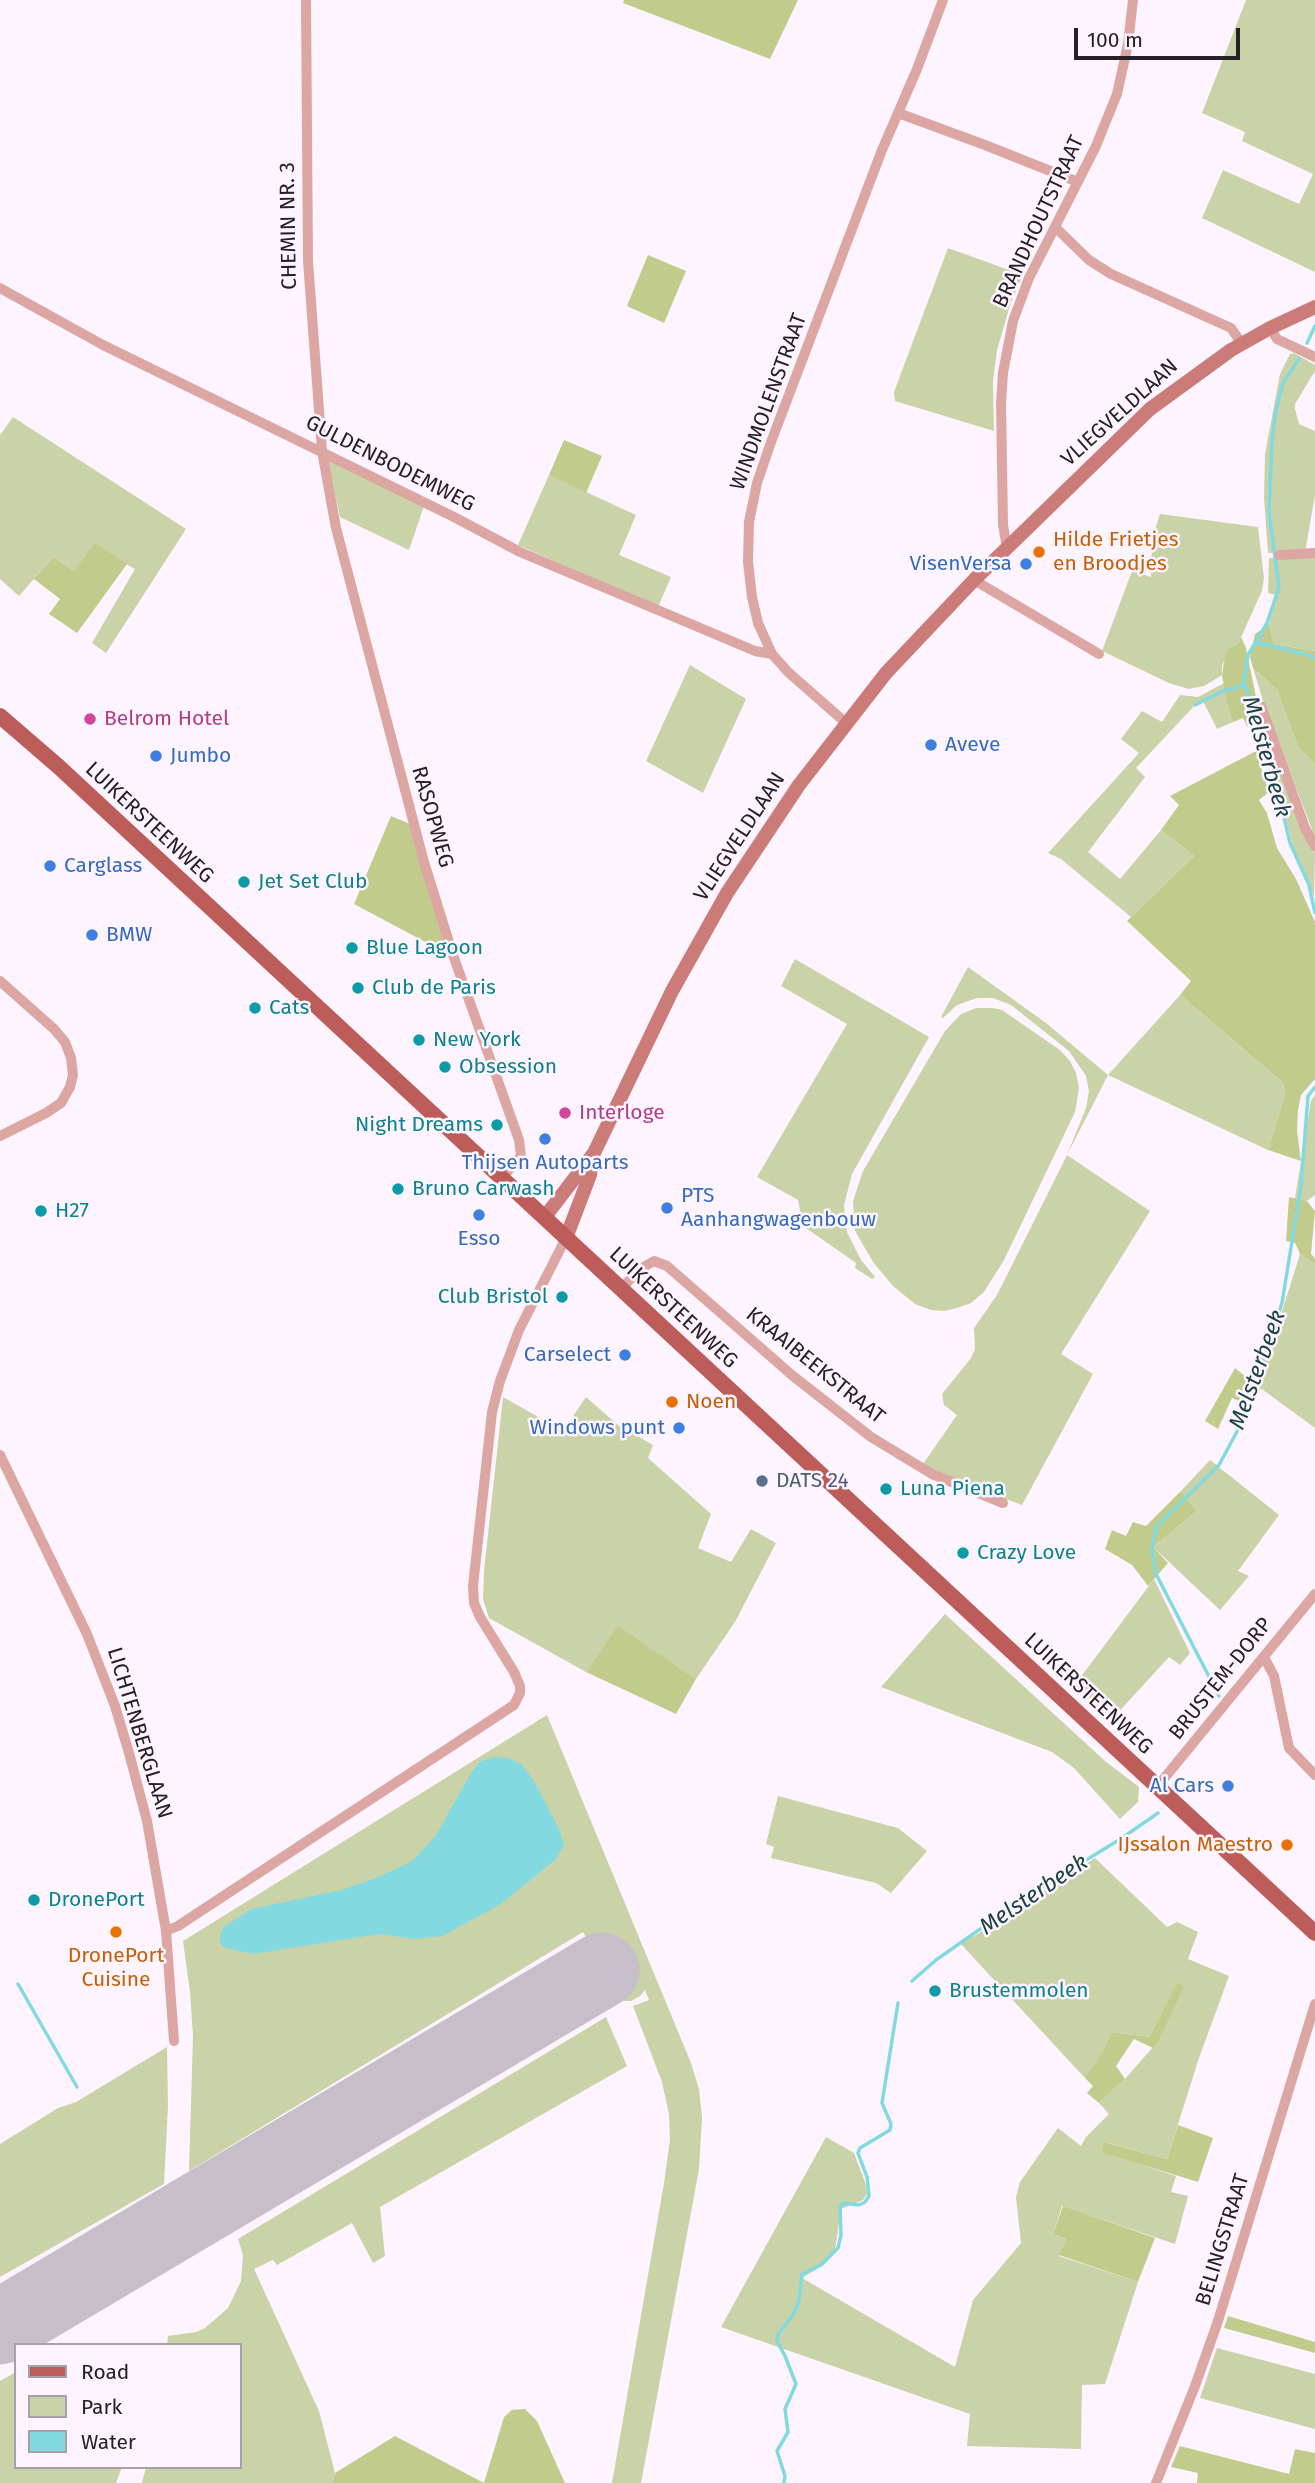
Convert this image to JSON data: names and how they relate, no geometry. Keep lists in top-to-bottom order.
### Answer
{
  "streets": {
    "main road": ["VLIEGVELDLAAN", "LUIKERSTEENWEG"],
    "street": [
      "BRANDHOUTSTRAAT",
      "CHEMIN NR. 3",
      "WINDMOLENSTRAAT",
      "GULDENBODEMWEG",
      "RASOPWEG",
      "KRAAIBEEKSTRAAT",
      "BRUSTEM-DORP",
      "LICHTENBERGLAAN",
      "BELINGSTRAAT"
    ]
  },
  "crossings": [
    ["BRANDHOUTSTRAAT", "VLIEGVELDLAAN"],
    ["CHEMIN NR. 3", "GULDENBODEMWEG"],
    ["CHEMIN NR. 3", "RASOPWEG"],
    ["WINDMOLENSTRAAT", "VLIEGVELDLAAN"],
    ["WINDMOLENSTRAAT", "GULDENBODEMWEG"],
    ["VLIEGVELDLAAN", "LUIKERSTEENWEG"],
    ["GULDENBODEMWEG", "RASOPWEG"],
    ["RASOPWEG", "LUIKERSTEENWEG"],
    ["LUIKERSTEENWEG", "KRAAIBEEKSTRAAT"],
    ["LUIKERSTEENWEG", "BRUSTEM-DORP"]
  ],
  "water": ["Melsterbeek"],
  "places": [
    "Hilde Frietjes en Broodjes",
    "VisenVersa",
    "Belrom Hotel",
    "Aveve",
    "Jumbo",
    "Carglass",
    "Jet Set Club",
    "BMW",
    "Blue Lagoon",
    "Club de Paris",
    "Cats",
    "New York",
    "Obsession",
    "Interloge",
    "Night Dreams",
    "Thijsen Autoparts",
    "Bruno Carwash",
    "PTS Aanhangwagenbouw",
    "H27",
    "Esso",
    "Club Bristol",
    "Carselect",
    "Noen",
    "Windows punt",
    "DATS 24",
    "Luna Piena",
    "Crazy Love",
    "Al Cars",
    "IJssalon Maestro",
    "DronePort",
    "DronePort Cuisine",
    "Brustemmolen"
  ],
  "legend": ["Road", "Park", "Water"],
  "scale_bar": "100 m"
}
